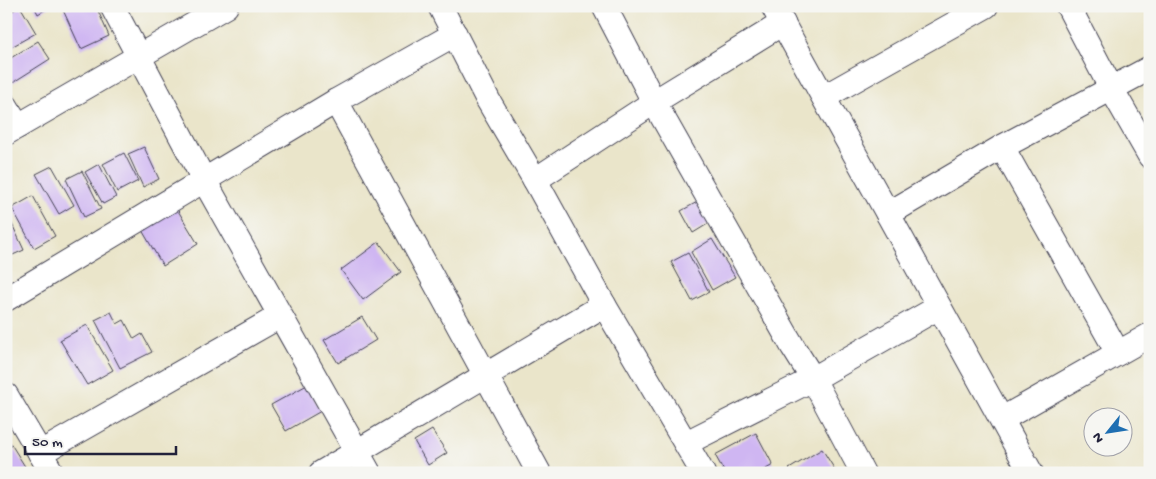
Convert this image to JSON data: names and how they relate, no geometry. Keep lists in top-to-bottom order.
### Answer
{
  "scale_bar": "50 m",
  "north": "bottom left"
}
